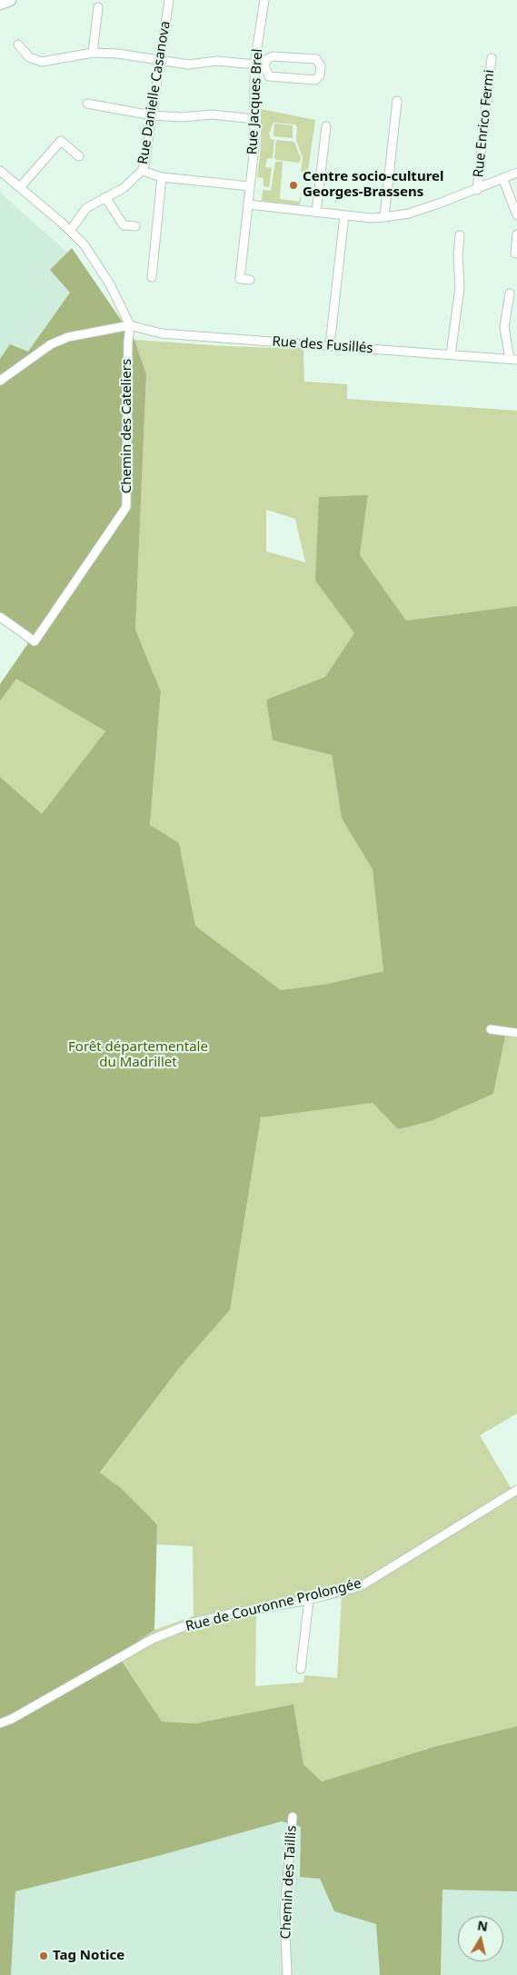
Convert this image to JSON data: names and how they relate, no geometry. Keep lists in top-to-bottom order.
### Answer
{
  "streets": {
    "street": [
      "Rue Danielle Casanova",
      "Rue Jacques Brel",
      "Rue Enrico Fermi",
      "Rue des Fusillés",
      "Chemin des Cateliers",
      "Rue de Couronne Prolongée",
      "Chemin des Taillis"
    ]
  },
  "crossings": [
    ["Rue des Fusillés", "Chemin des Cateliers"]
  ],
  "parks": ["Forêt départementale du Madrillet"],
  "places": ["Centre socio-culturel Georges-Brassens", "Tag Notice"],
  "north": "top"
}
